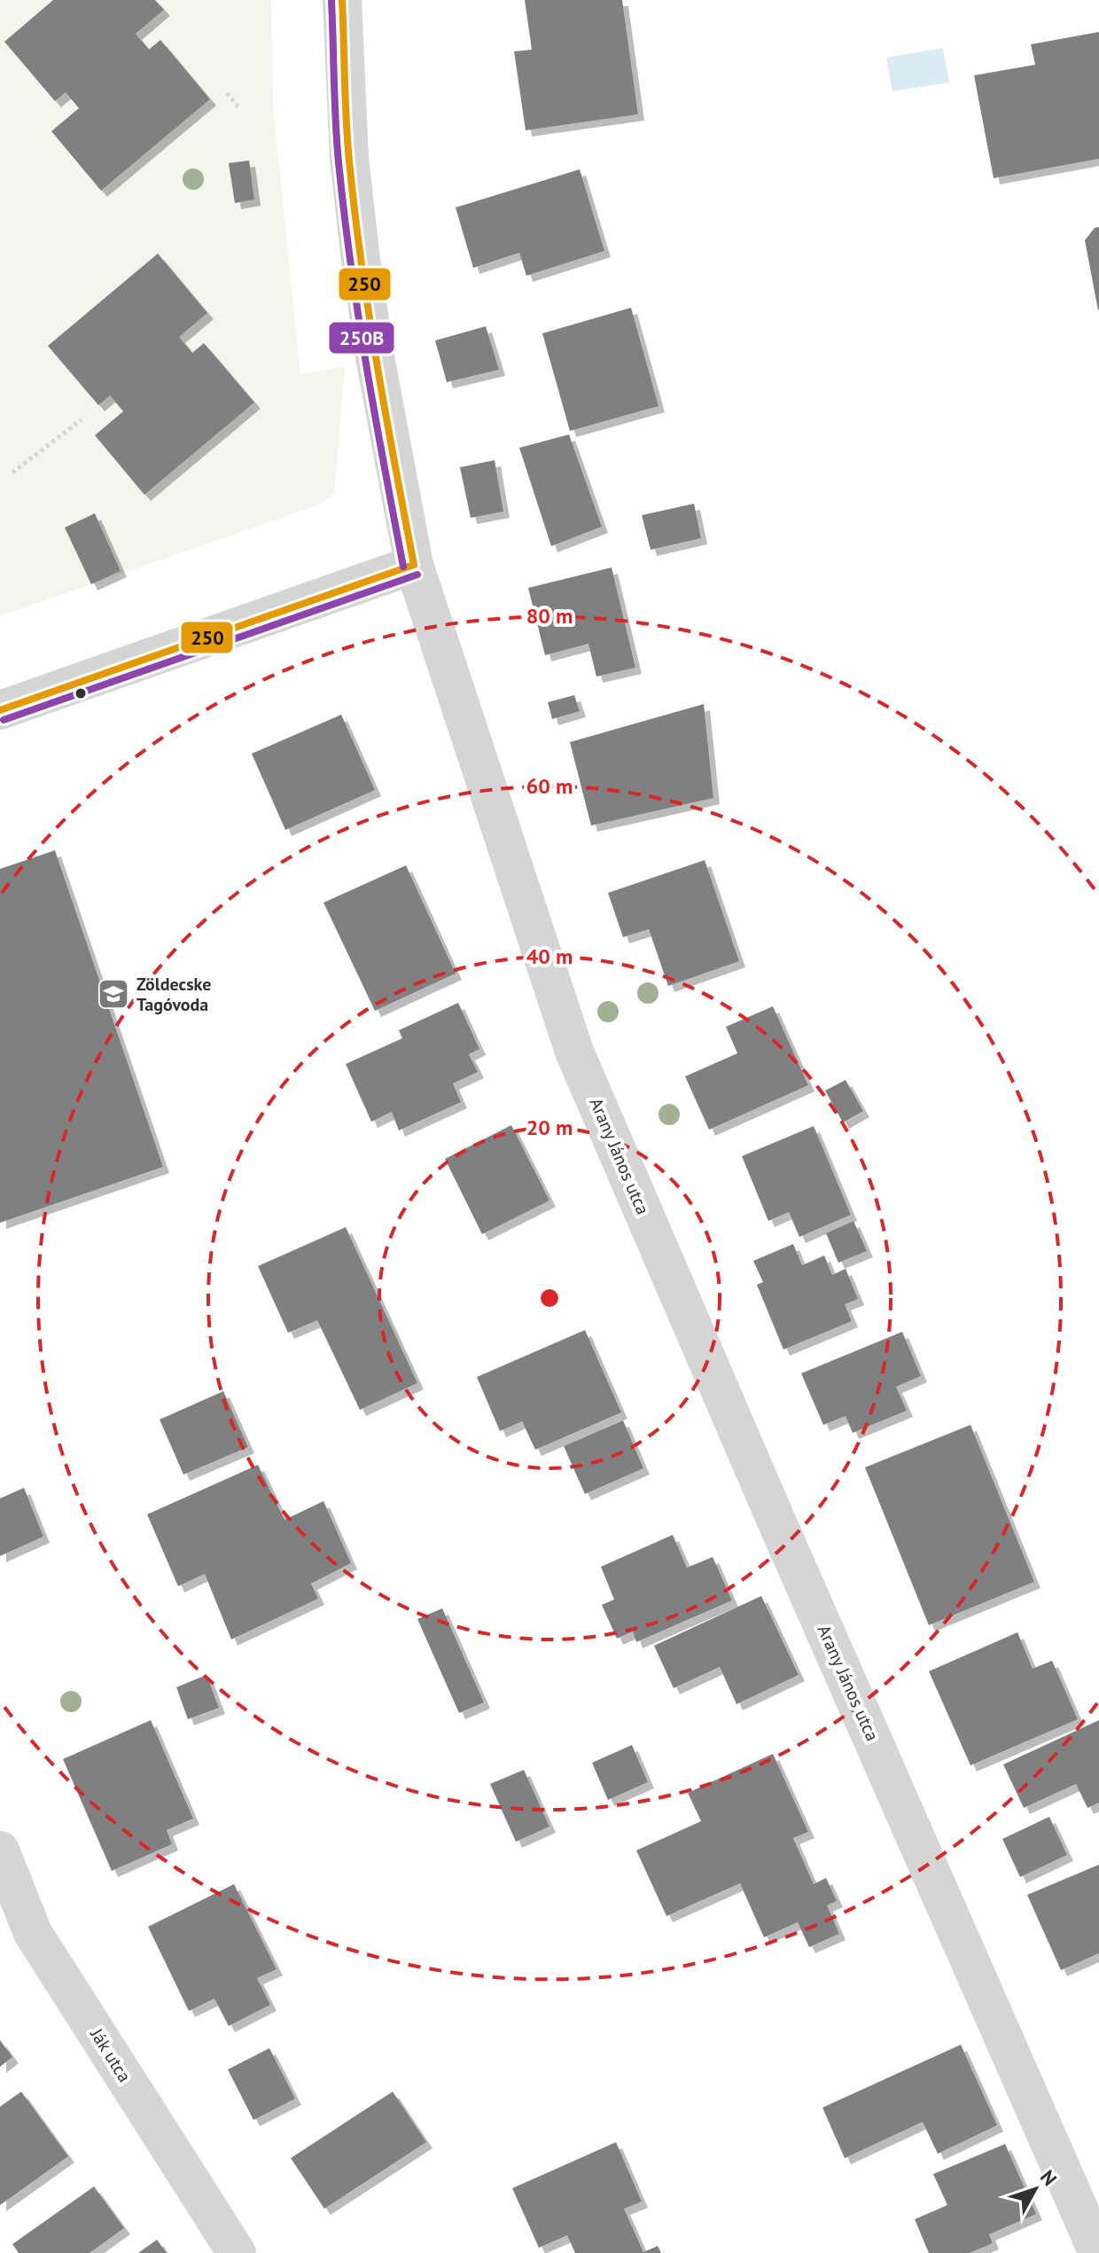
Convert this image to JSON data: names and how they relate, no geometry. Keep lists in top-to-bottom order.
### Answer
{
  "streets": {
    "street": ["Arany János utca", "Ják utca"]
  },
  "places": {
    "school or university": ["Zöldecske Tagóvoda"]
  },
  "lines": ["transit line 250", "transit line 250B"],
  "north": "top right",
  "rings": [
    "80 m",
    "60 m",
    "40 m",
    "20 m"
  ]
}
